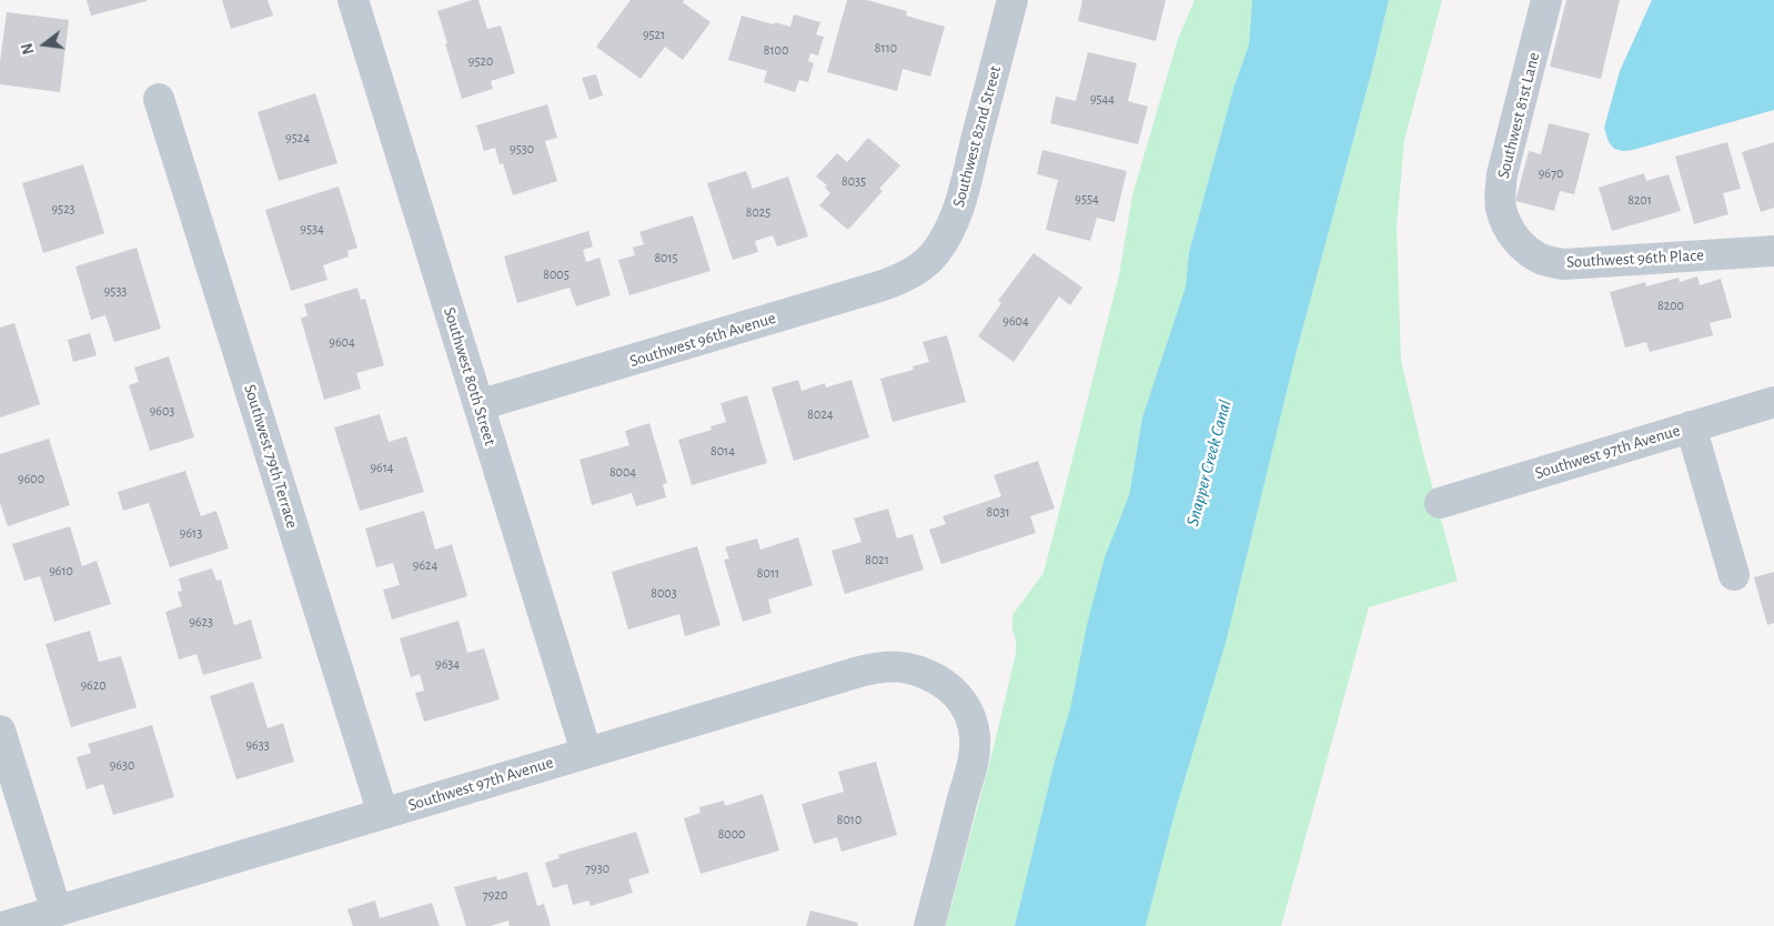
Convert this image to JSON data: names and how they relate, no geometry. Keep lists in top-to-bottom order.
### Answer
{
  "streets": {
    "street": [
      "Southwest 81st Lane",
      "Southwest 82nd Street",
      "Southwest 96th Place",
      "Southwest 96th Avenue",
      "Southwest 80th Street",
      "Southwest 97th Avenue",
      "Southwest 79th Terrace"
    ]
  },
  "crossings": [
    ["Southwest 81st Lane", "Southwest 96th Place"],
    ["Southwest 82nd Street", "Southwest 96th Avenue"],
    ["Southwest 96th Avenue", "Southwest 80th Street"],
    ["Southwest 80th Street", "Southwest 97th Avenue"],
    ["Southwest 97th Avenue", "Southwest 79th Terrace"]
  ],
  "water": ["Snapper Creek Canal"],
  "house_numbers": [
    "9521",
    "8110",
    "8100",
    "9520",
    "9544",
    "9524",
    "9530",
    "9670",
    "8035",
    "9554",
    "8201",
    "9523",
    "8025",
    "9534",
    "8015",
    "8005",
    "9533",
    "8200",
    "9604",
    "9604",
    "9603",
    "8024",
    "8014",
    "9614",
    "8004",
    "9600",
    "8031",
    "9613",
    "8021",
    "9624",
    "9610",
    "8011",
    "8003",
    "9623",
    "9634",
    "9620",
    "9633",
    "9630",
    "8010",
    "8000",
    "7930",
    "7920"
  ],
  "north": "left"
}
